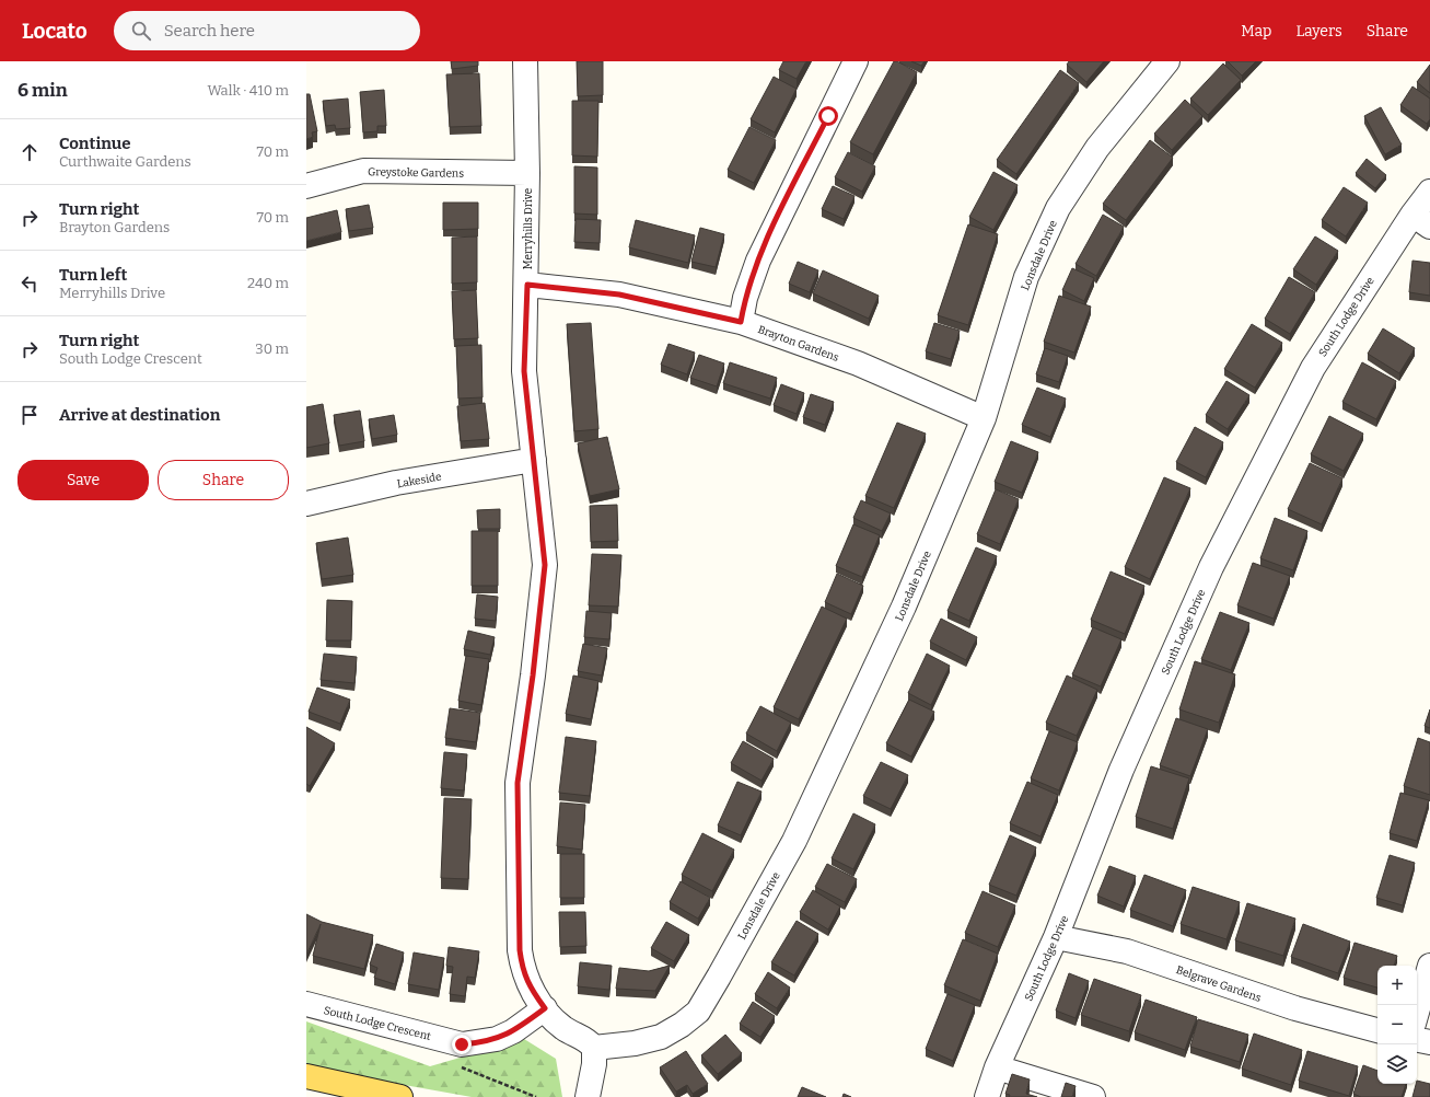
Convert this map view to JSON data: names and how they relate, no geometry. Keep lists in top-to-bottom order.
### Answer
{
  "streets": {
    "street": [
      "Greystoke Gardens",
      "Merryhills Drive",
      "Lonsdale Drive",
      "South Lodge Drive",
      "Brayton Gardens",
      "Lakeside",
      "Belgrave Gardens",
      "South Lodge Crescent"
    ]
  },
  "crossings": [
    ["Greystoke Gardens", "Merryhills Drive"],
    ["Merryhills Drive", "Lonsdale Drive"],
    ["Merryhills Drive", "Brayton Gardens"],
    ["Merryhills Drive", "Lakeside"],
    ["Merryhills Drive", "South Lodge Crescent"],
    ["Lonsdale Drive", "Brayton Gardens"],
    ["South Lodge Drive", "Belgrave Gardens"]
  ],
  "page": {
    "header": "Locato",
    "search": "Search here",
    "nav": ["Map", "Layers", "Share"],
    "heading": ["6 min", "Walk · 410 m"],
    "list": [
      ["Continue", "Curthwaite Gardens", "70 m"],
      ["Turn right", "Brayton Gardens", "70 m"],
      ["Turn left", "Merryhills Drive", "240 m"],
      ["Turn right", "South Lodge Crescent", "30 m"],
      "Arrive at destination"
    ],
    "buttons": ["Save", "Share"],
    "map_buttons": ["+", "−"]
  }
}
